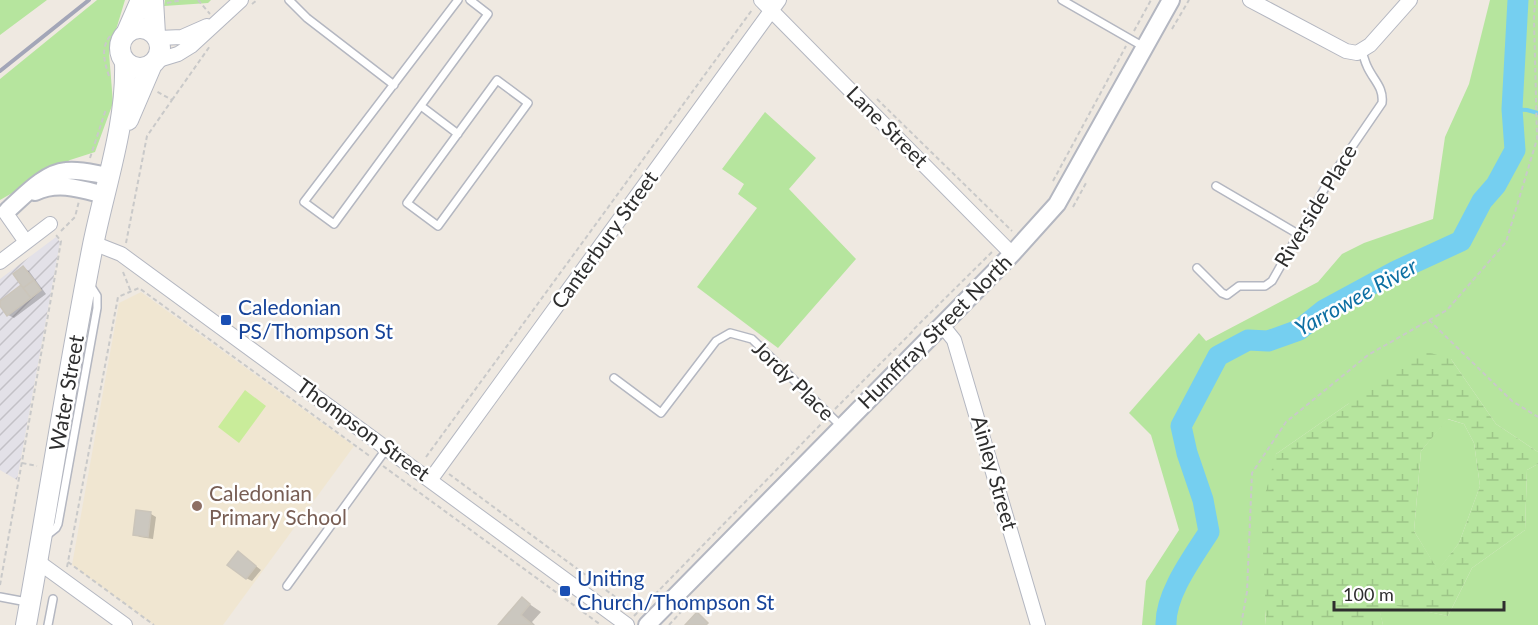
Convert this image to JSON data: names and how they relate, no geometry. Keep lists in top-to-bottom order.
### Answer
{
  "streets": {
    "main road": ["Water Street"],
    "street": [
      "Lane Street",
      "Canterbury Street",
      "Humffray Street North",
      "Thompson Street",
      "Ainley Street"
    ],
    "lane": ["Riverside Place", "Jordy Place"]
  },
  "crossings": [
    ["Lane Street", "Canterbury Street"],
    ["Lane Street", "Humffray Street North"],
    ["Canterbury Street", "Thompson Street"],
    ["Humffray Street North", "Jordy Place"],
    ["Humffray Street North", "Ainley Street"],
    ["Water Street", "Thompson Street"]
  ],
  "water": ["Yarrowee River"],
  "places": {
    "transit": ["Caledonian PS/Thompson St", "Uniting Church/Thompson St"],
    "other": ["Caledonian Primary School"]
  },
  "scale_bar": "100 m"
}
